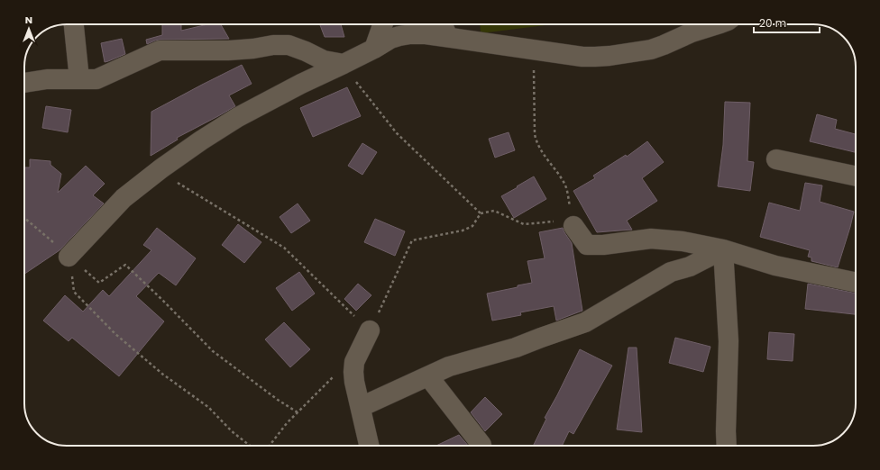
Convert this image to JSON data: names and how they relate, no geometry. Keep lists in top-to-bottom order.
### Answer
{
  "scale_bar": "20 m",
  "north": "top"
}
